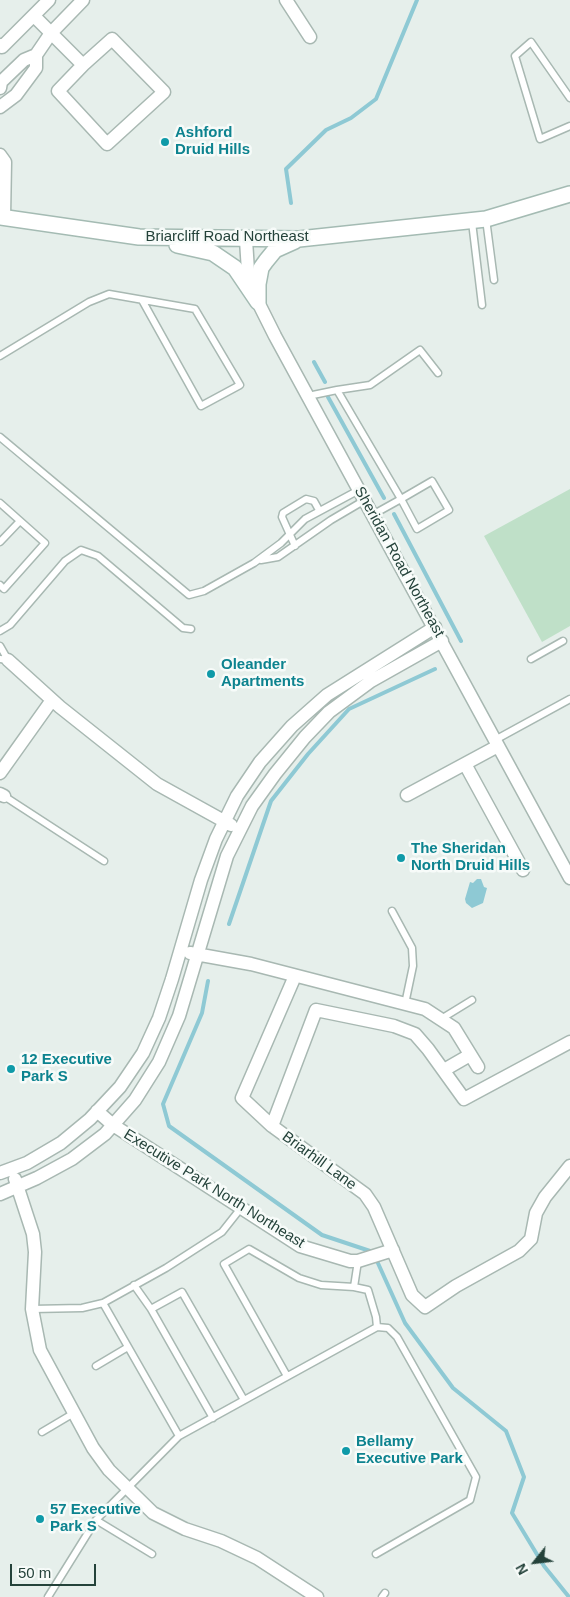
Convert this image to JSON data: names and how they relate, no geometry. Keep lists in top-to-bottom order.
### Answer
{
  "streets": {
    "main road": ["Briarcliff Road Northeast"],
    "street": ["Sheridan Road Northeast", "Briarhill Lane", "Executive Park North Northeast"]
  },
  "crossings": [
    ["Briarcliff Road Northeast", "Sheridan Road Northeast"],
    ["Briarhill Lane", "Executive Park North Northeast"]
  ],
  "places": [
    "Ashford Druid Hills",
    "Oleander Apartments",
    "The Sheridan North Druid Hills",
    "12 Executive Park S",
    "Bellamy Executive Park",
    "57 Executive Park S"
  ],
  "scale_bar": "50 m",
  "north": "bottom left"
}
